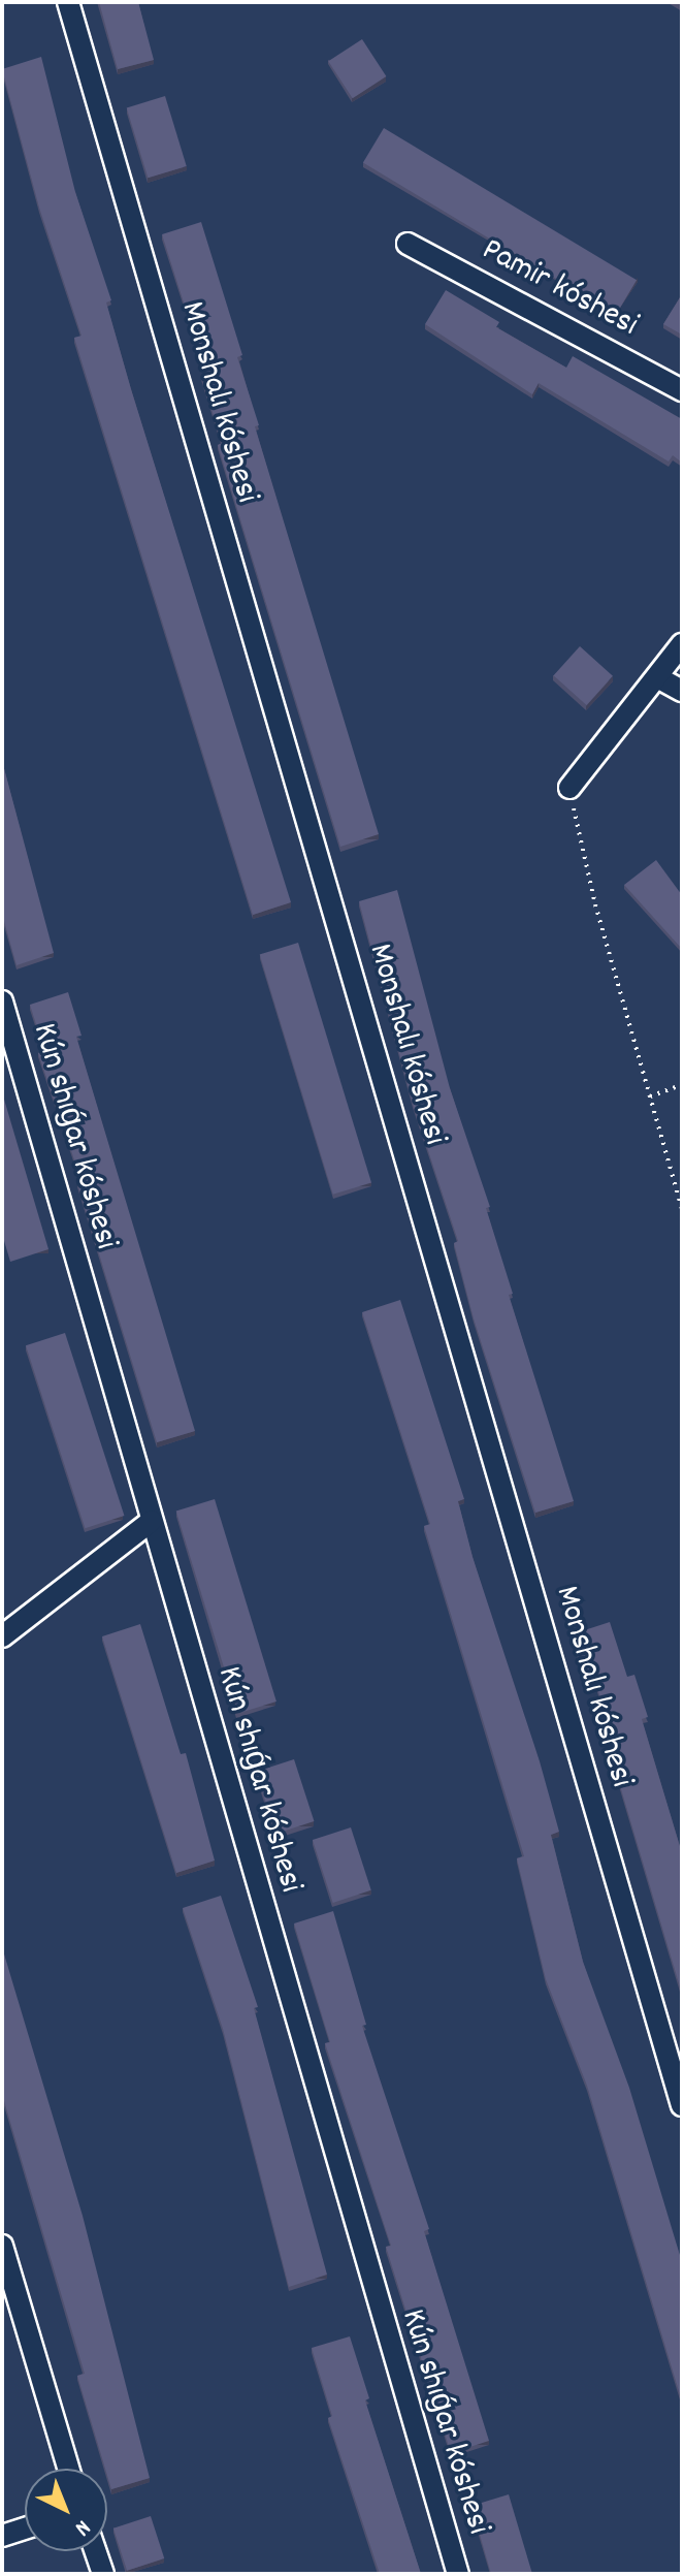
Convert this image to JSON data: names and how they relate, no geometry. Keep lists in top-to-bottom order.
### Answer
{
  "streets": {
    "street": ["Pamir kóshesi", "Monshalı kóshesi", "Kún shıǵar kóshesi"]
  },
  "north": "bottom right"
}
